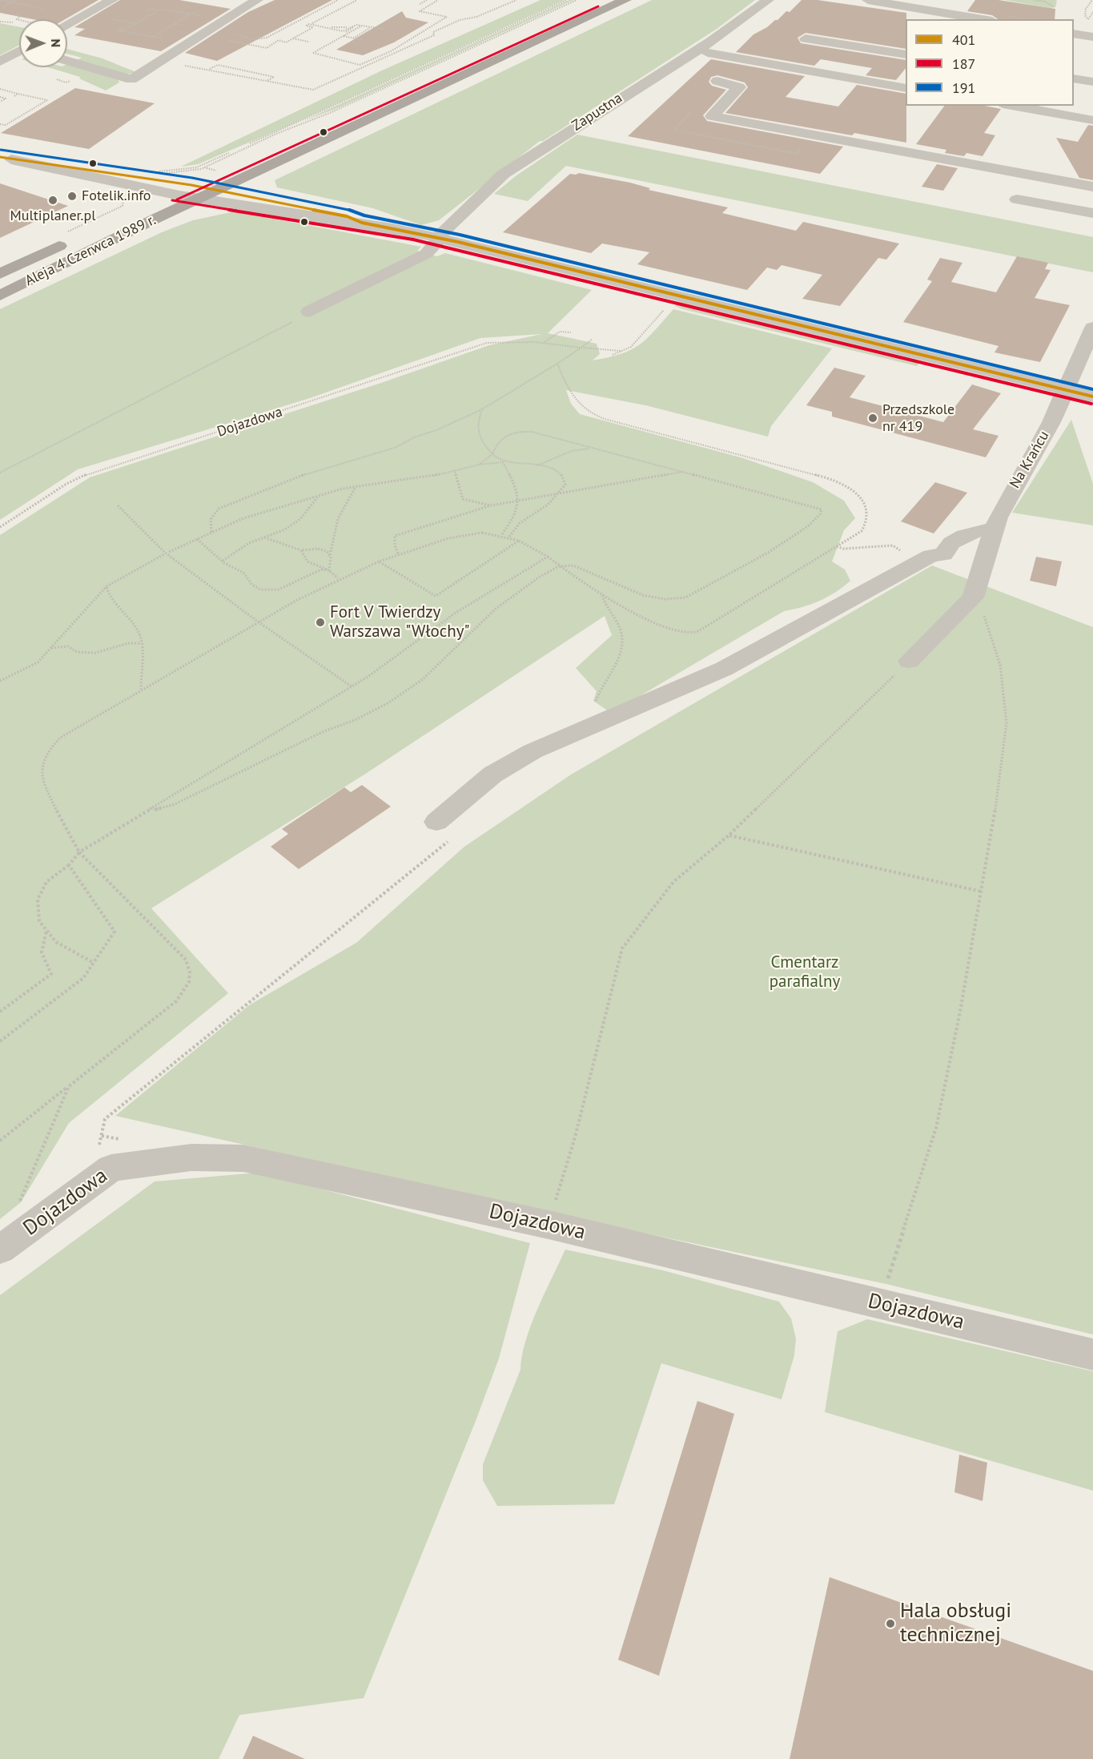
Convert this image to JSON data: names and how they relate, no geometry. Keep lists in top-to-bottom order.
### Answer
{
  "streets": {
    "main road": ["Aleja 4 Czerwca 1989 r."],
    "street": ["Zapustna", "Dojazdowa", "Na Krańcu"]
  },
  "parks": ["Cmentarz parafialny"],
  "places": [
    "Fotelik.info",
    "Multiplaner.pl",
    "Przedszkole nr 419",
    "Fort V Twierdzy Warszawa \"Włochy\"",
    "Hala obsługi technicznej"
  ],
  "lines": ["transit line 187", "transit line 191", "transit line 401"],
  "legend": ["401", "187", "191"],
  "north": "right"
}
